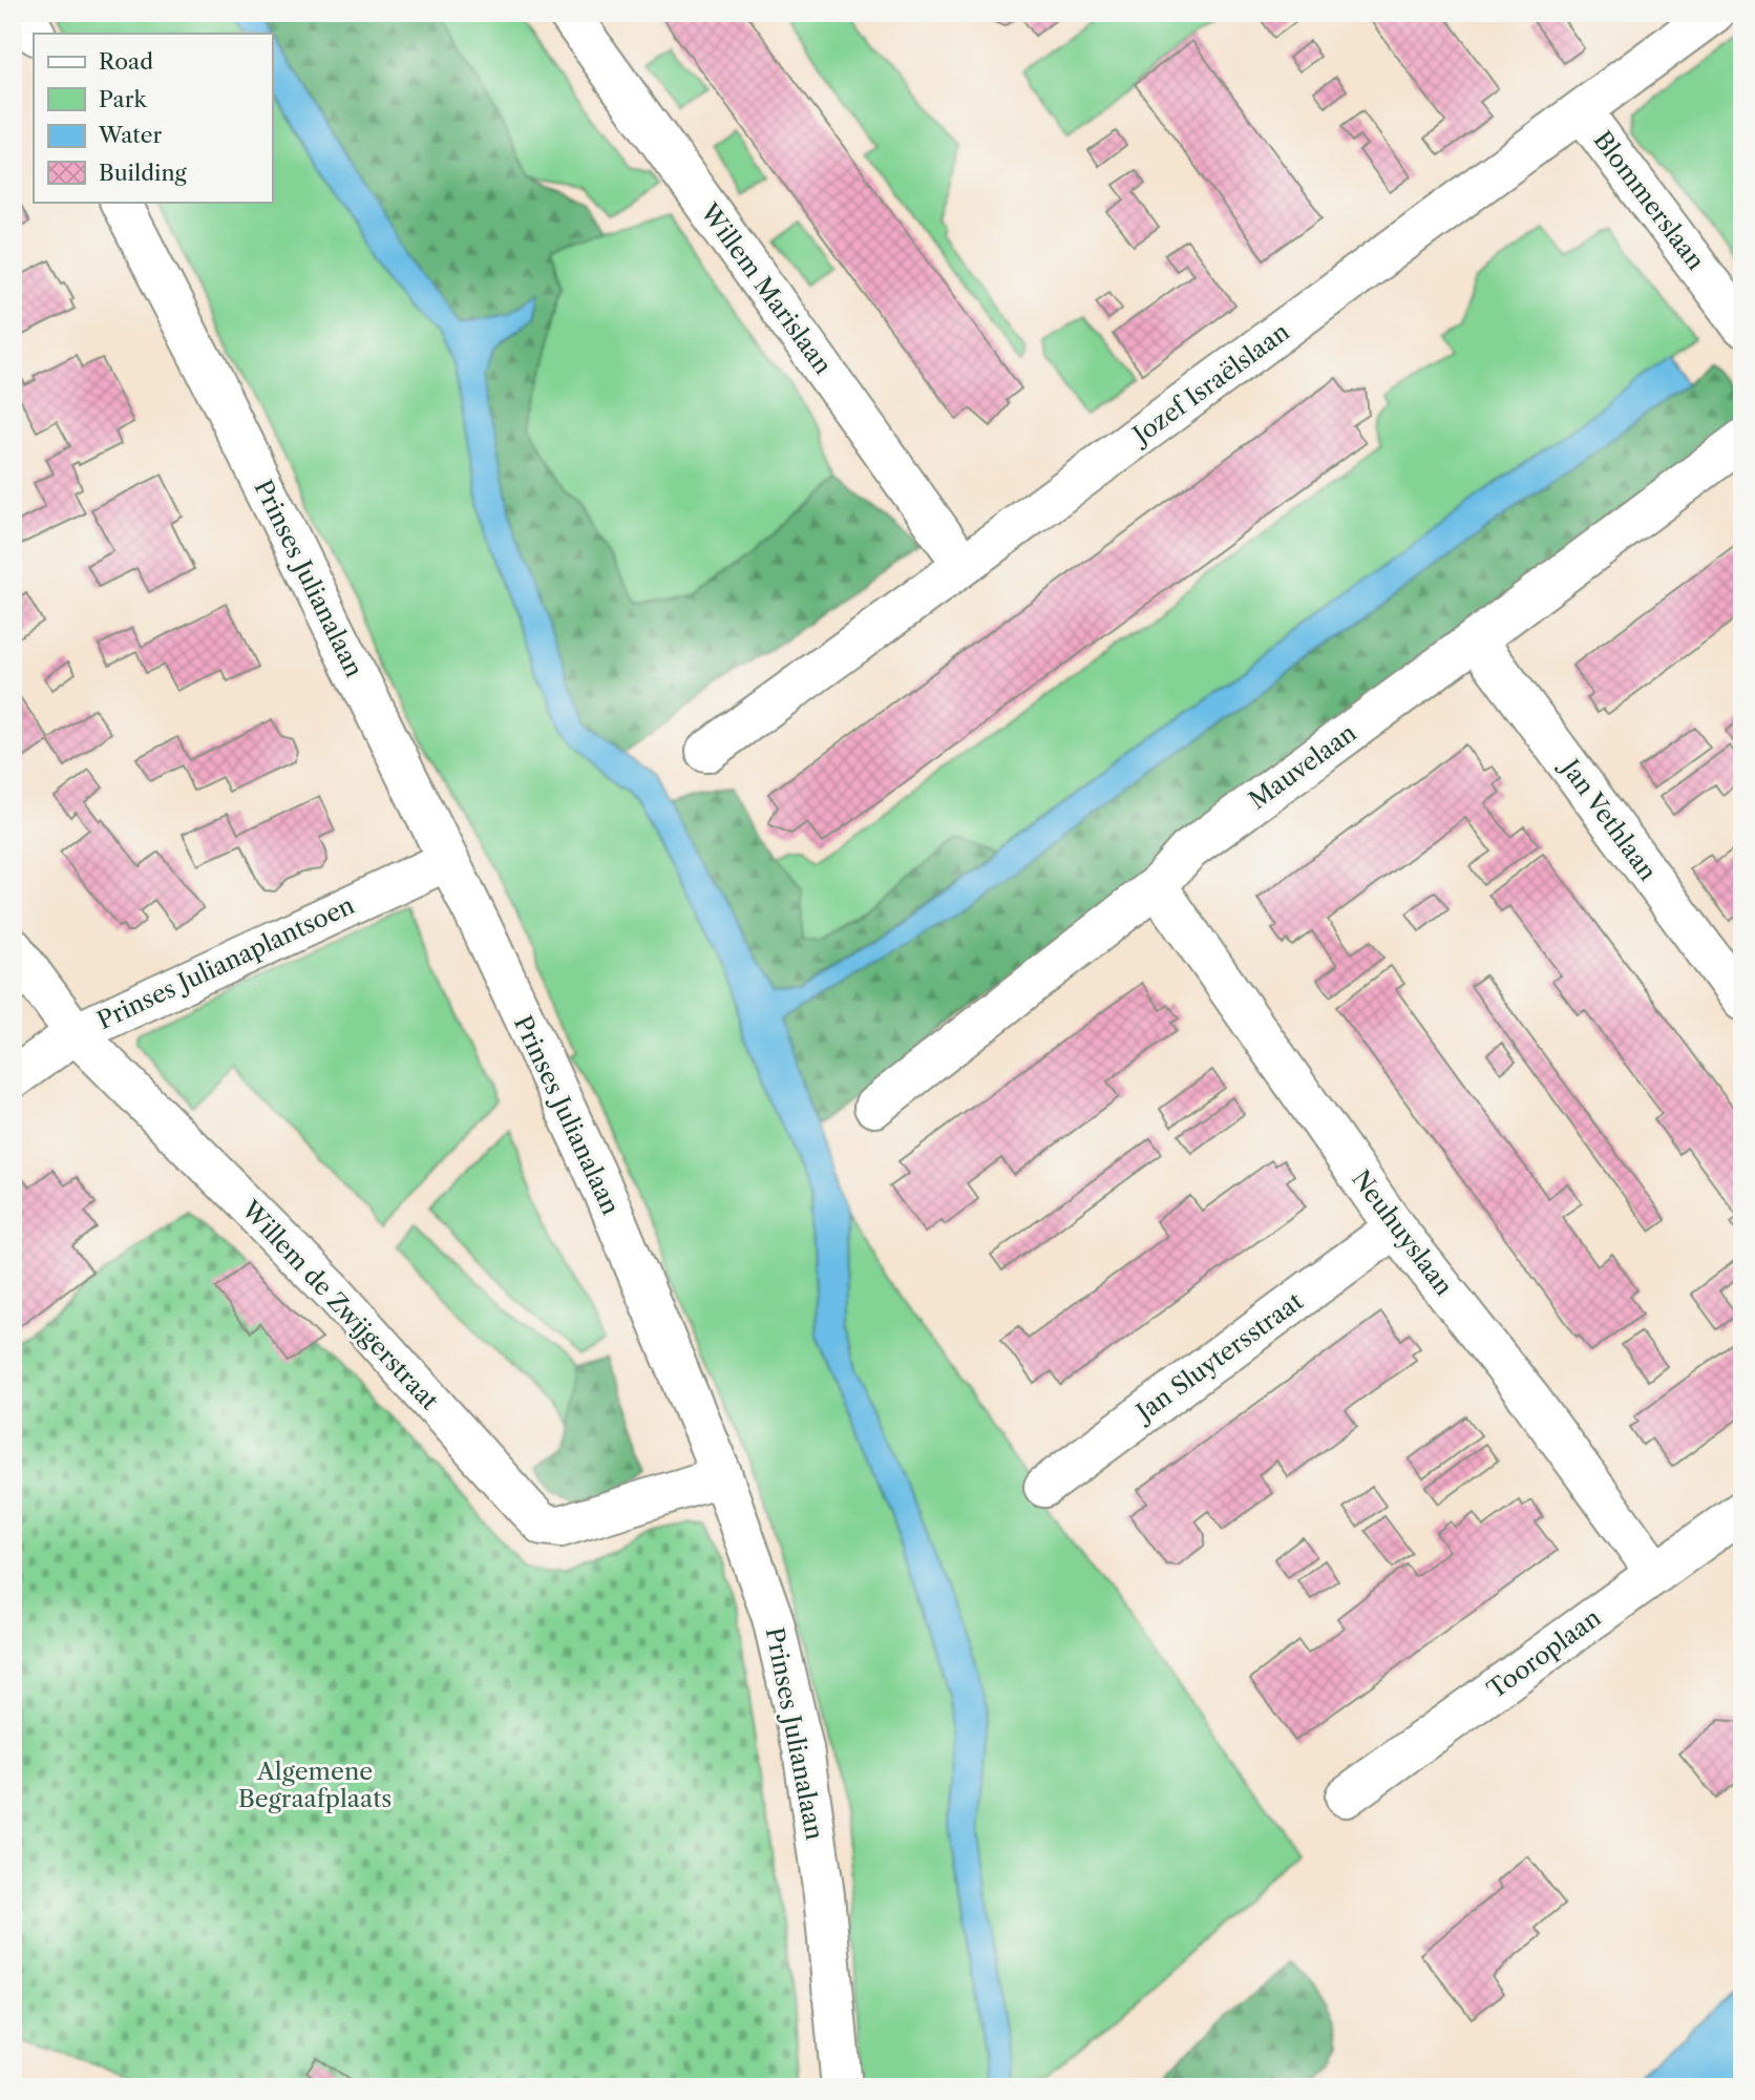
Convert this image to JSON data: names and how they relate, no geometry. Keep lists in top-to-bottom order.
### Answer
{
  "streets": {
    "street": [
      "Blommerslaan",
      "Willem Marislaan",
      "Jozef Israëlslaan",
      "Prinses Julianalaan",
      "Mauvelaan",
      "Jan Vethlaan",
      "Prinses Julianaplantsoen",
      "Neuhuyslaan",
      "Willem de Zwijgerstraat",
      "Jan Sluytersstraat",
      "Tooroplaan"
    ]
  },
  "crossings": [
    ["Blommerslaan", "Jozef Israëlslaan"],
    ["Willem Marislaan", "Jozef Israëlslaan"],
    ["Prinses Julianalaan", "Prinses Julianaplantsoen"],
    ["Prinses Julianalaan", "Willem de Zwijgerstraat"],
    ["Mauvelaan", "Jan Vethlaan"],
    ["Mauvelaan", "Neuhuyslaan"],
    ["Prinses Julianaplantsoen", "Willem de Zwijgerstraat"],
    ["Neuhuyslaan", "Jan Sluytersstraat"],
    ["Neuhuyslaan", "Tooroplaan"]
  ],
  "parks": ["Algemene Begraafplaats"],
  "legend": [
    "Road",
    "Park",
    "Water",
    "Building"
  ]
}
